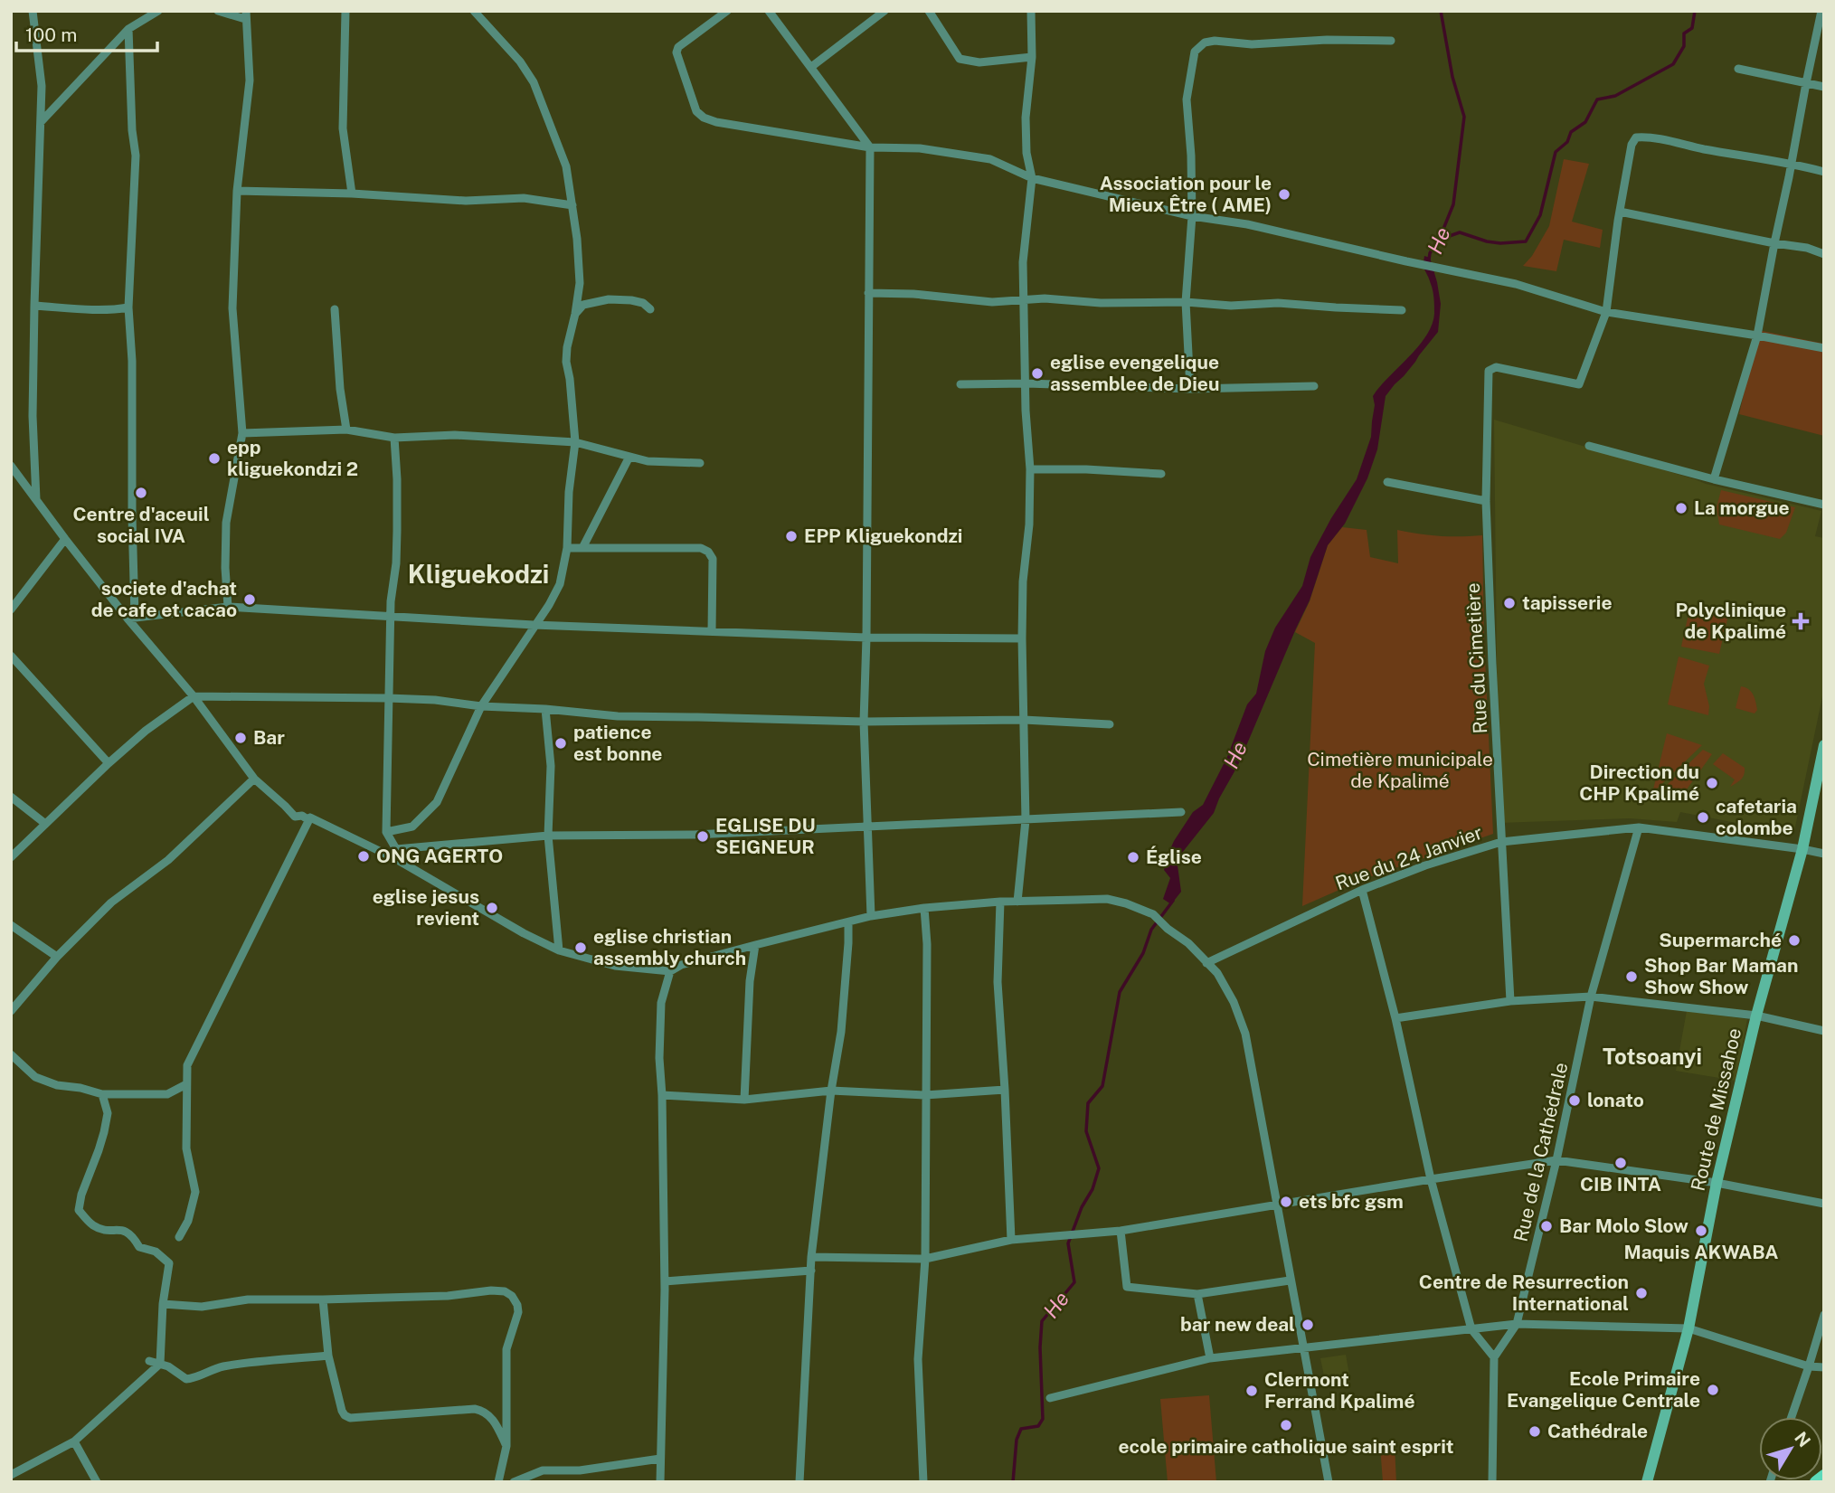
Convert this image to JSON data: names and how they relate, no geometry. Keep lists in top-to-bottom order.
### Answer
{
  "streets": {
    "main road": ["Route de Missahoe"],
    "street": ["Rue du Cimetière", "Rue du 24 Janvier", "Rue de la Cathédrale"]
  },
  "crossings": [
    ["Rue du Cimetière", "Rue du 24 Janvier"],
    ["Rue du 24 Janvier", "Route de Missahoe"],
    ["Rue du 24 Janvier", "Rue de la Cathédrale"]
  ],
  "districts": ["Kliguekodzi", "Totsoanyi"],
  "water": ["He"],
  "parks": ["Cimetière municipale de Kpalimé"],
  "places": {
    "other": [
      "Association pour le Mieux Être ( AME)",
      "eglise evengelique assemblee de Dieu",
      "epp kliguekondzi 2",
      "Centre d'aceuil social IVA",
      "La morgue",
      "EPP Kliguekondzi",
      "societe d'achat de cafe et cacao",
      "tapisserie",
      "Bar",
      "patience est bonne",
      "Direction du CHP Kpalimé",
      "cafetaria colombe",
      "EGLISE DU SEIGNEUR",
      "ONG AGERTO",
      "Église",
      "eglise jesus revient",
      "Supermarché",
      "eglise christian assembly church",
      "Shop Bar Maman Show Show",
      "lonato",
      "CIB INTA",
      "ets bfc gsm",
      "Bar Molo Slow",
      "Maquis AKWABA",
      "Centre de Resurrection International",
      "bar new deal",
      "Ecole Primaire Evangelique Centrale",
      "Clermont Ferrand Kpalimé",
      "ecole primaire catholique saint esprit",
      "Cathédrale"
    ],
    "health": ["Polyclinique de Kpalimé"]
  },
  "scale_bar": "100 m",
  "north": "top right"
}
